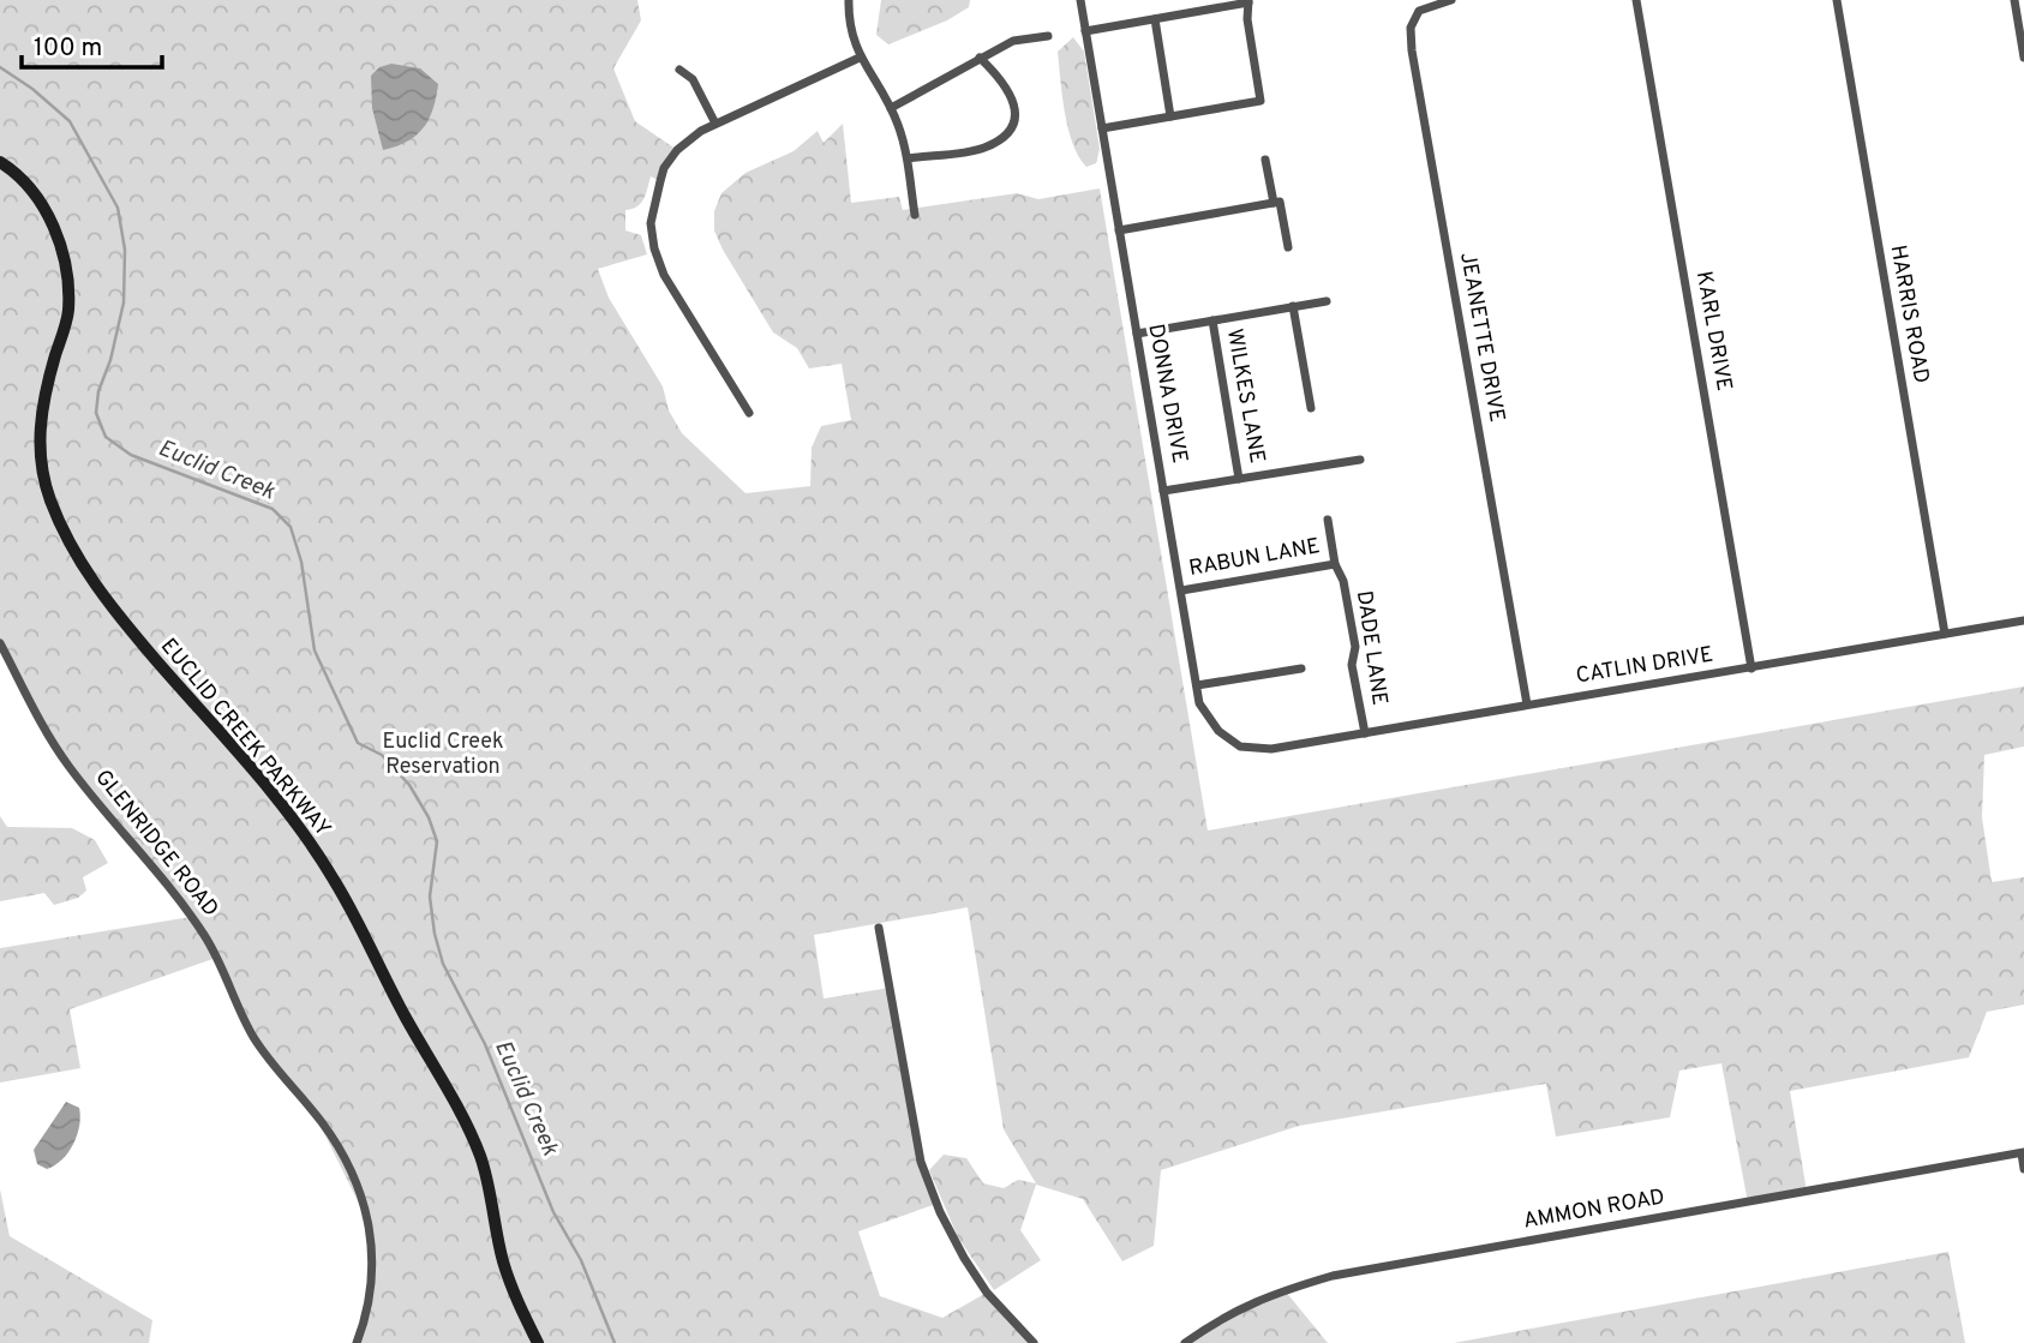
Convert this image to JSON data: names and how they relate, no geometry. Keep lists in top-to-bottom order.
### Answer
{
  "streets": {
    "street": [
      "HARRIS ROAD",
      "KARL DRIVE",
      "JEANETTE DRIVE",
      "DONNA DRIVE",
      "WILKES LANE",
      "RABUN LANE",
      "DADE LANE",
      "CATLIN DRIVE",
      "EUCLID CREEK PARKWAY",
      "GLENRIDGE ROAD",
      "AMMON ROAD"
    ]
  },
  "crossings": [
    ["HARRIS ROAD", "CATLIN DRIVE"],
    ["KARL DRIVE", "CATLIN DRIVE"],
    ["JEANETTE DRIVE", "CATLIN DRIVE"],
    ["DONNA DRIVE", "RABUN LANE"],
    ["DONNA DRIVE", "CATLIN DRIVE"],
    ["RABUN LANE", "DADE LANE"],
    ["DADE LANE", "CATLIN DRIVE"]
  ],
  "water": ["Euclid Creek"],
  "parks": ["Euclid Creek Reservation"],
  "scale_bar": "100 m"
}
